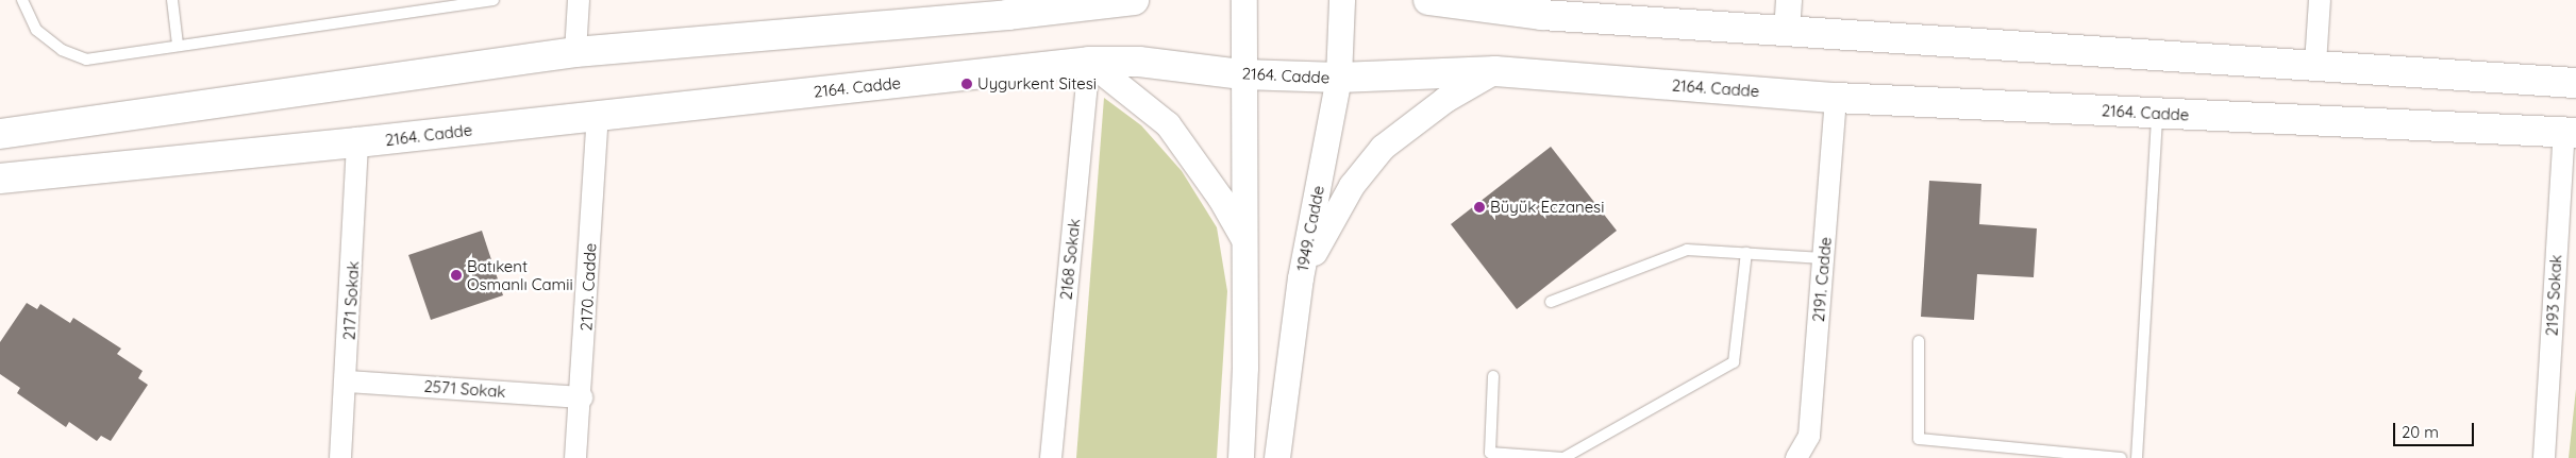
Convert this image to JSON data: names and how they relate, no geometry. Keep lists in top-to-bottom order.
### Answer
{
  "streets": {
    "main road": ["2164. Cadde"],
    "street": [
      "1949. Cadde",
      "2168 Sokak",
      "2191. Cadde",
      "2170. Cadde",
      "2193 Sokak",
      "2171 Sokak",
      "2571 Sokak"
    ]
  },
  "crossings": [
    ["2164. Cadde", "1949. Cadde"],
    ["2164. Cadde", "2168 Sokak"],
    ["2164. Cadde", "2191. Cadde"],
    ["2164. Cadde", "2170. Cadde"],
    ["2164. Cadde", "2193 Sokak"],
    ["2164. Cadde", "2171 Sokak"],
    ["2170. Cadde", "2571 Sokak"],
    ["2171 Sokak", "2571 Sokak"]
  ],
  "places": ["Uygurkent Sitesi", "Büyük Eczanesi", "Batıkent Osmanlı Camii"],
  "scale_bar": "20 m"
}
